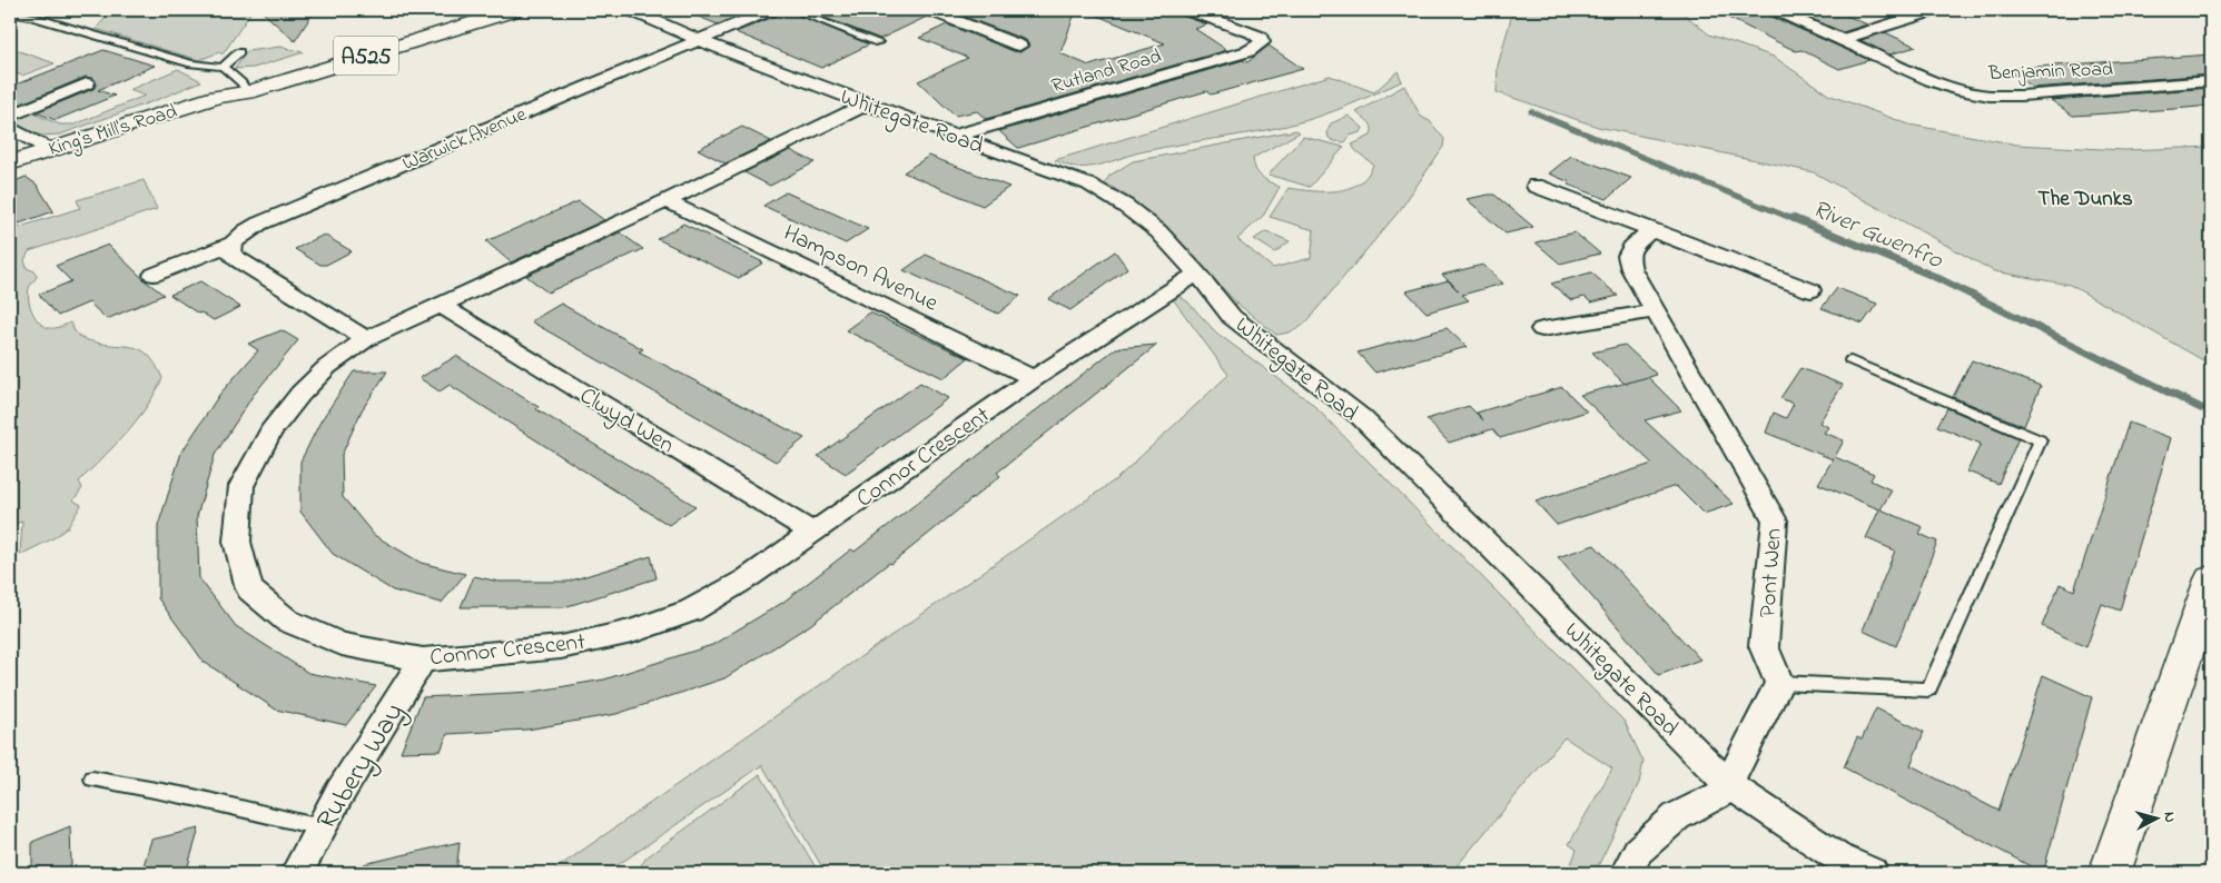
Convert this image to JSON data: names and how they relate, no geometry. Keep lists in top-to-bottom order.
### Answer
{
  "streets": {
    "main road": ["A525", "King's Mill's Road"],
    "street": [
      "Rutland Road",
      "Benjamin Road",
      "Whitegate Road",
      "Warwick Avenue",
      "Hampson Avenue",
      "Clwyd Wen",
      "Connor Crescent",
      "Pont Wen",
      "Rubery Way"
    ]
  },
  "crossings": [
    ["Rutland Road", "Whitegate Road"],
    ["Whitegate Road", "Warwick Avenue"],
    ["Whitegate Road", "Connor Crescent"],
    ["Hampson Avenue", "Connor Crescent"],
    ["Clwyd Wen", "Connor Crescent"],
    ["Connor Crescent", "Rubery Way"]
  ],
  "districts": ["The Dunks"],
  "water": ["River Gwenfro"],
  "north": "right"
}
